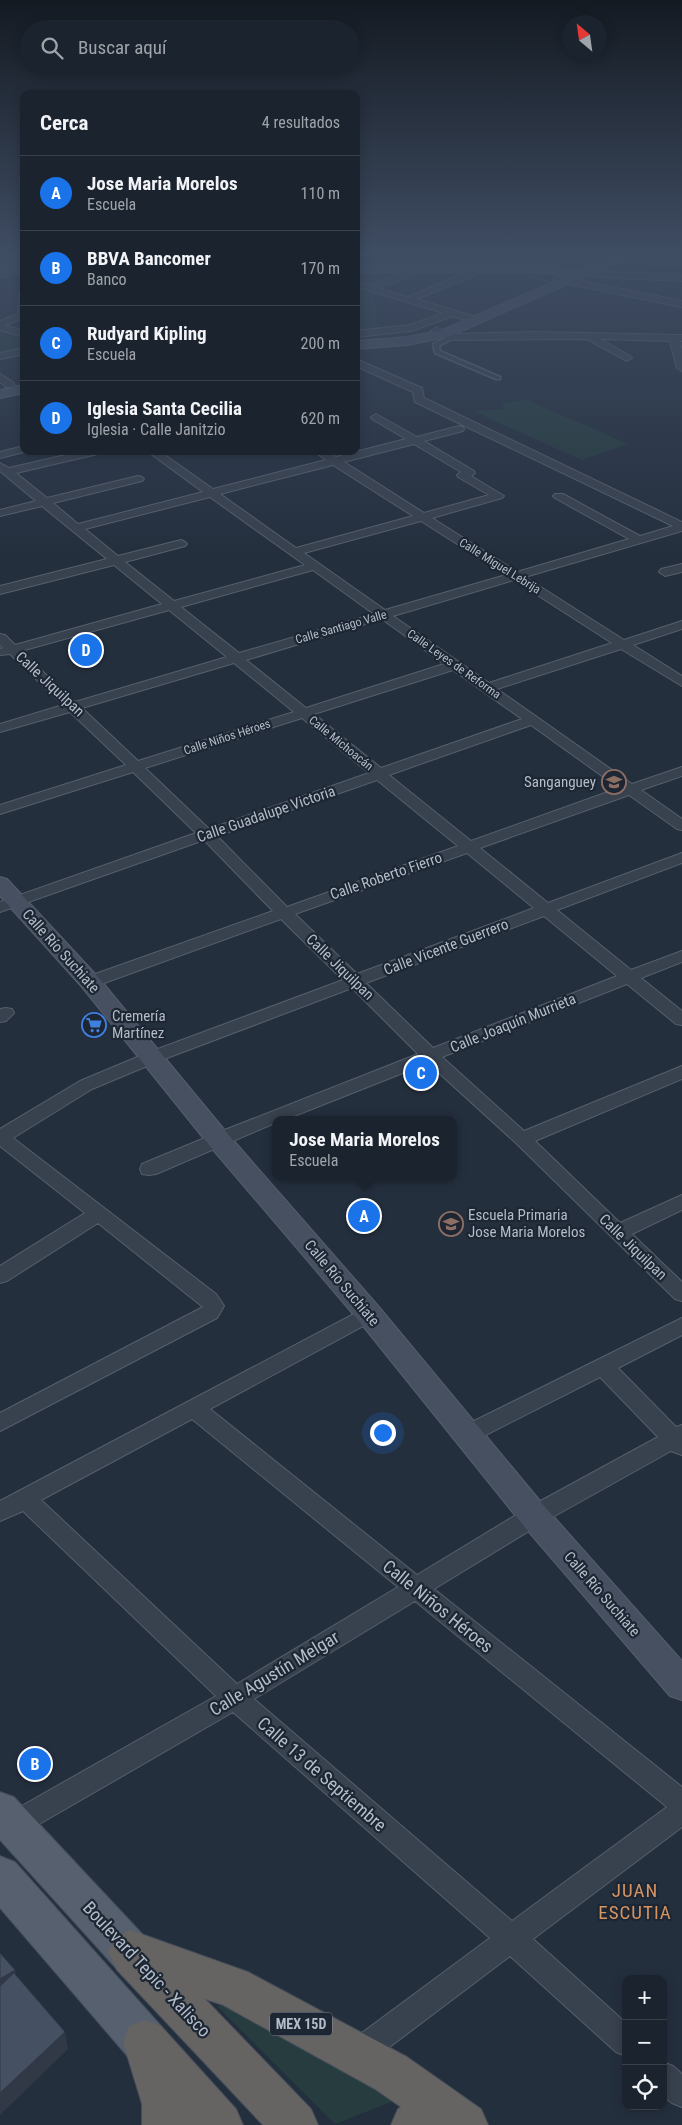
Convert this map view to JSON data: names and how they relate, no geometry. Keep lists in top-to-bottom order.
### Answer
{
  "streets": {
    "highway": ["Boulevard Tepic - Xalisco", "MEX 15D"],
    "main road": ["Calle Río Suchiate"],
    "street": [
      "Calle Miguel Lebrija",
      "Calle Santiago Valle",
      "Calle Leyes de Reforma",
      "Calle Jiquilpan",
      "Calle Niños Héroes",
      "Calle Michoacán",
      "Calle Guadalupe Victoria",
      "Calle Roberto Fierro",
      "Calle Vicente Guerrero",
      "Calle Joaquín Murrieta",
      "Calle Agustín Melgar",
      "Calle 13 de Septiembre"
    ]
  },
  "crossings": [
    ["Calle Miguel Lebrija", "Calle Santiago Valle"],
    ["Calle Santiago Valle", "Calle Leyes de Reforma"],
    ["Calle Santiago Valle", "Calle Jiquilpan"],
    ["Calle Santiago Valle", "Calle Michoacán"],
    ["Calle Leyes de Reforma", "Calle Niños Héroes"],
    ["Calle Leyes de Reforma", "Calle Guadalupe Victoria"],
    ["Calle Leyes de Reforma", "Calle Roberto Fierro"],
    ["Calle Jiquilpan", "Calle Niños Héroes"],
    ["Calle Jiquilpan", "Calle Guadalupe Victoria"],
    ["Calle Jiquilpan", "Calle Roberto Fierro"],
    ["Calle Jiquilpan", "Calle Vicente Guerrero"],
    ["Calle Jiquilpan", "Calle Joaquín Murrieta"],
    ["Calle Niños Héroes", "Calle Michoacán"],
    ["Calle Niños Héroes", "Calle Agustín Melgar"],
    ["Calle Michoacán", "Calle Guadalupe Victoria"],
    ["Calle Michoacán", "Calle Roberto Fierro"],
    ["Calle Michoacán", "Calle Vicente Guerrero"],
    ["Calle Michoacán", "Calle Joaquín Murrieta"],
    ["Calle Guadalupe Victoria", "Calle Río Suchiate"],
    ["Calle Roberto Fierro", "Calle Río Suchiate"],
    ["Calle Vicente Guerrero", "Calle Río Suchiate"],
    ["Calle Río Suchiate", "Calle Joaquín Murrieta"],
    ["Calle Río Suchiate", "Calle Agustín Melgar"],
    ["Calle Agustín Melgar", "Calle 13 de Septiembre"],
    ["Calle Agustín Melgar", "Boulevard Tepic - Xalisco"],
    ["Boulevard Tepic - Xalisco", "MEX 15D"]
  ],
  "districts": ["JUAN ESCUTIA"],
  "places": {
    "school or university": ["Sanganguey", "Escuela Primaria Jose Maria Morelos"],
    "supermarket": ["Cremería Martínez"]
  },
  "north": "top left",
  "page": {
    "search": "Buscar aquí",
    "heading": ["Cerca", "4 resultados"],
    "list": [
      {
        "mark": "A",
        "name": "Jose Maria Morelos",
        "note": "Escuela",
        "value": "110 m"
      },
      {
        "mark": "B",
        "name": "BBVA Bancomer",
        "note": "Banco",
        "value": "170 m"
      },
      {
        "mark": "C",
        "name": "Rudyard Kipling",
        "note": "Escuela",
        "value": "200 m"
      },
      {
        "mark": "D",
        "name": "Iglesia Santa Cecilia",
        "note": "Iglesia · Calle Janitzio",
        "value": "620 m"
      }
    ],
    "pins": [
      "D",
      "C",
      "A",
      "B"
    ],
    "popup": ["Jose Maria Morelos", "Escuela"],
    "map_buttons": ["+", "−"]
  }
}
